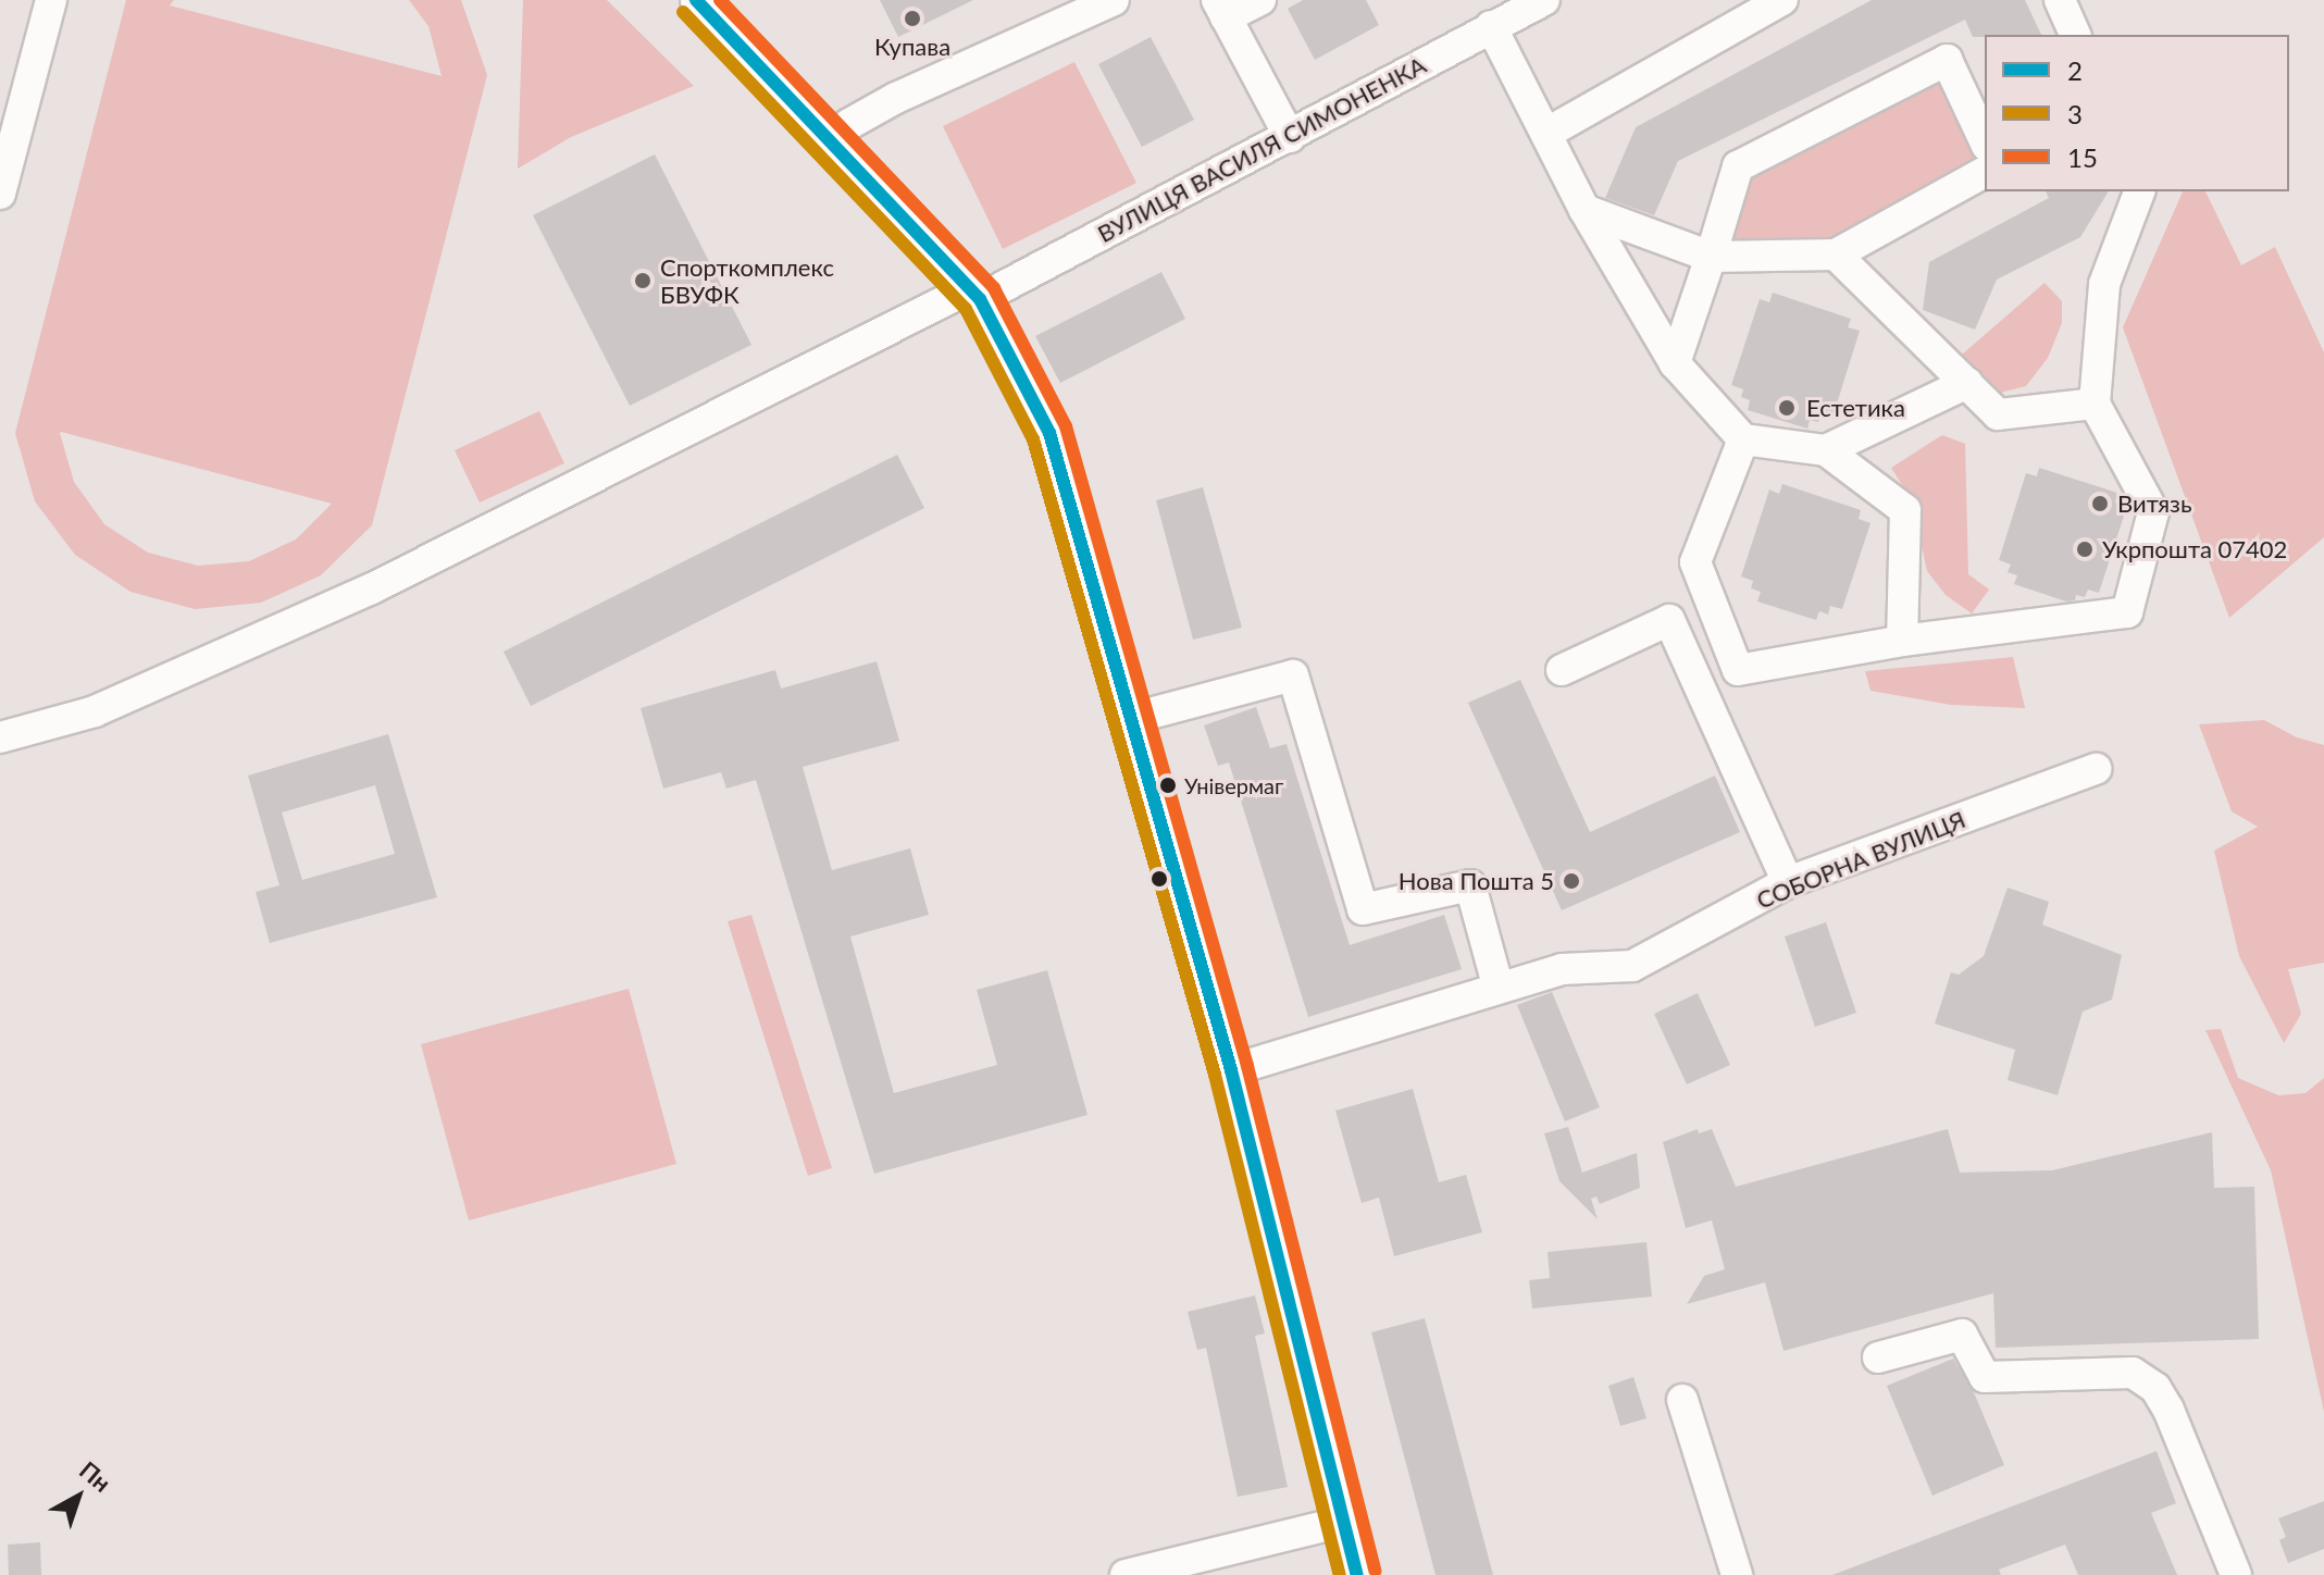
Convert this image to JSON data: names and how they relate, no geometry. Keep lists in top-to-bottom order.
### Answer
{
  "streets": {
    "street": ["ВУЛИЦЯ ВАСИЛЯ СИМОНЕНКА", "СОБОРНА ВУЛИЦЯ"]
  },
  "places": [
    "Купава",
    "Спорткомплекс БВУФК",
    "Естетика",
    "Витязь",
    "Укрпошта 07402",
    "Універмаг",
    "Нова Пошта 5"
  ],
  "lines": ["transit line 2", "transit line 15", "transit line 3"],
  "legend": ["2", "3", "15"],
  "north": "top right"
}
